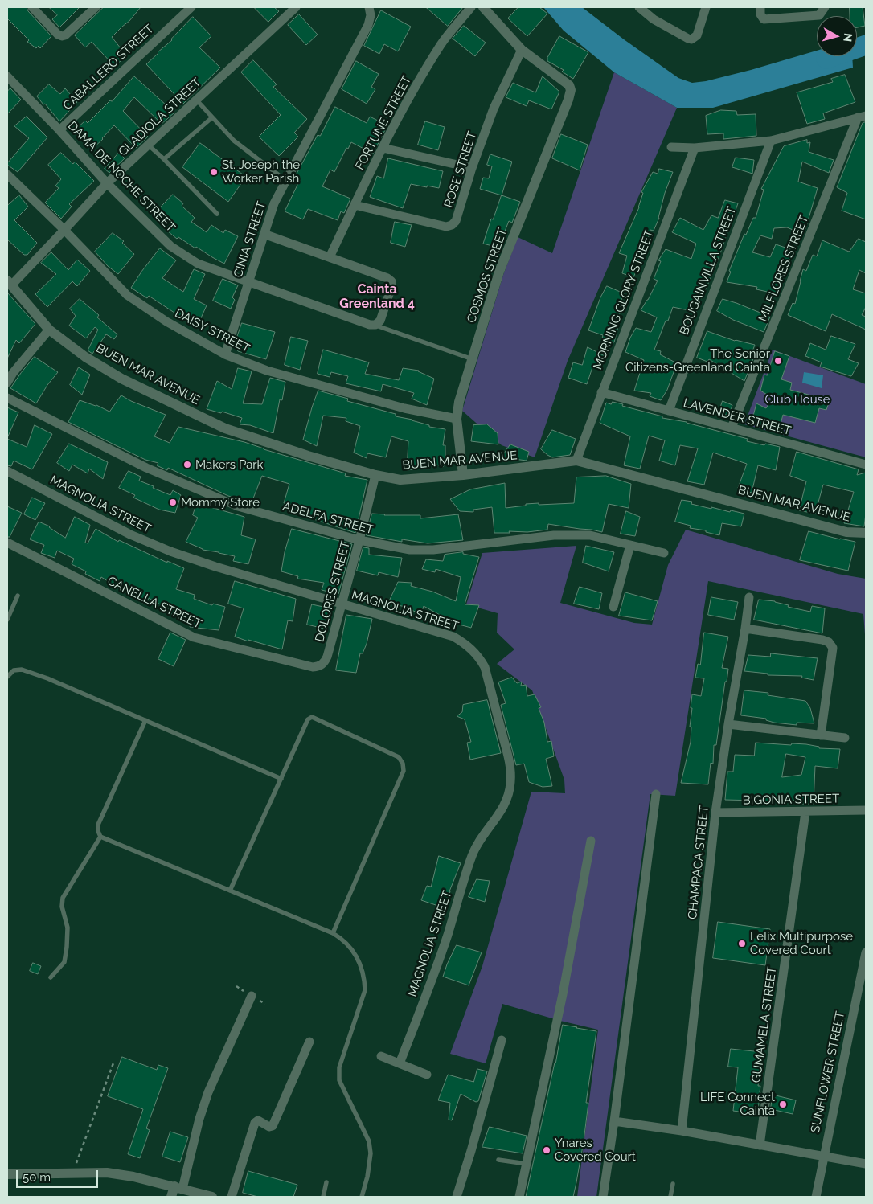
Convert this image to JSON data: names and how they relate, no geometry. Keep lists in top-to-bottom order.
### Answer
{
  "streets": {
    "street": [
      "CABALLERO STREET",
      "GLADIOLA STREET",
      "FORTUNE STREET",
      "ROSE STREET",
      "DAMA DE NOCHE STREET",
      "CINIA STREET",
      "MILFLORES STREET",
      "BOUGAINVILLA STREET",
      "COSMOS STREET",
      "MORNING GLORY STREET",
      "DAISY STREET",
      "BUEN MAR AVENUE",
      "LAVENDER STREET",
      "MAGNOLIA STREET",
      "ADELFA STREET",
      "DOLORES STREET",
      "CANELLA STREET",
      "BIGONIA STREET",
      "CHAMPACA STREET",
      "GUMAMELA STREET",
      "SUNFLOWER STREET"
    ]
  },
  "crossings": [
    ["CABALLERO STREET", "DAMA DE NOCHE STREET"],
    ["GLADIOLA STREET", "DAMA DE NOCHE STREET"],
    ["GLADIOLA STREET", "DAISY STREET"],
    ["GLADIOLA STREET", "BUEN MAR AVENUE"],
    ["FORTUNE STREET", "ROSE STREET"],
    ["ROSE STREET", "COSMOS STREET"],
    ["DAMA DE NOCHE STREET", "CINIA STREET"],
    ["CINIA STREET", "DAISY STREET"],
    ["MILFLORES STREET", "LAVENDER STREET"],
    ["BOUGAINVILLA STREET", "LAVENDER STREET"],
    ["COSMOS STREET", "DAISY STREET"],
    ["COSMOS STREET", "BUEN MAR AVENUE"],
    ["MORNING GLORY STREET", "BUEN MAR AVENUE"],
    ["MORNING GLORY STREET", "LAVENDER STREET"],
    ["BUEN MAR AVENUE", "DOLORES STREET"],
    ["MAGNOLIA STREET", "DOLORES STREET"],
    ["ADELFA STREET", "DOLORES STREET"],
    ["DOLORES STREET", "CANELLA STREET"],
    ["BIGONIA STREET", "CHAMPACA STREET"],
    ["BIGONIA STREET", "GUMAMELA STREET"]
  ],
  "districts": ["Cainta Greenland 4"],
  "parks": ["Club House"],
  "places": [
    "St. Joseph the Worker Parish",
    "The Senior Citizens-Greenland Cainta",
    "Makers Park",
    "Mommy Store",
    "Felix Multipurpose Covered Court",
    "LIFE Connect Cainta",
    "Ynares Covered Court"
  ],
  "scale_bar": "50 m",
  "north": "right"
}
